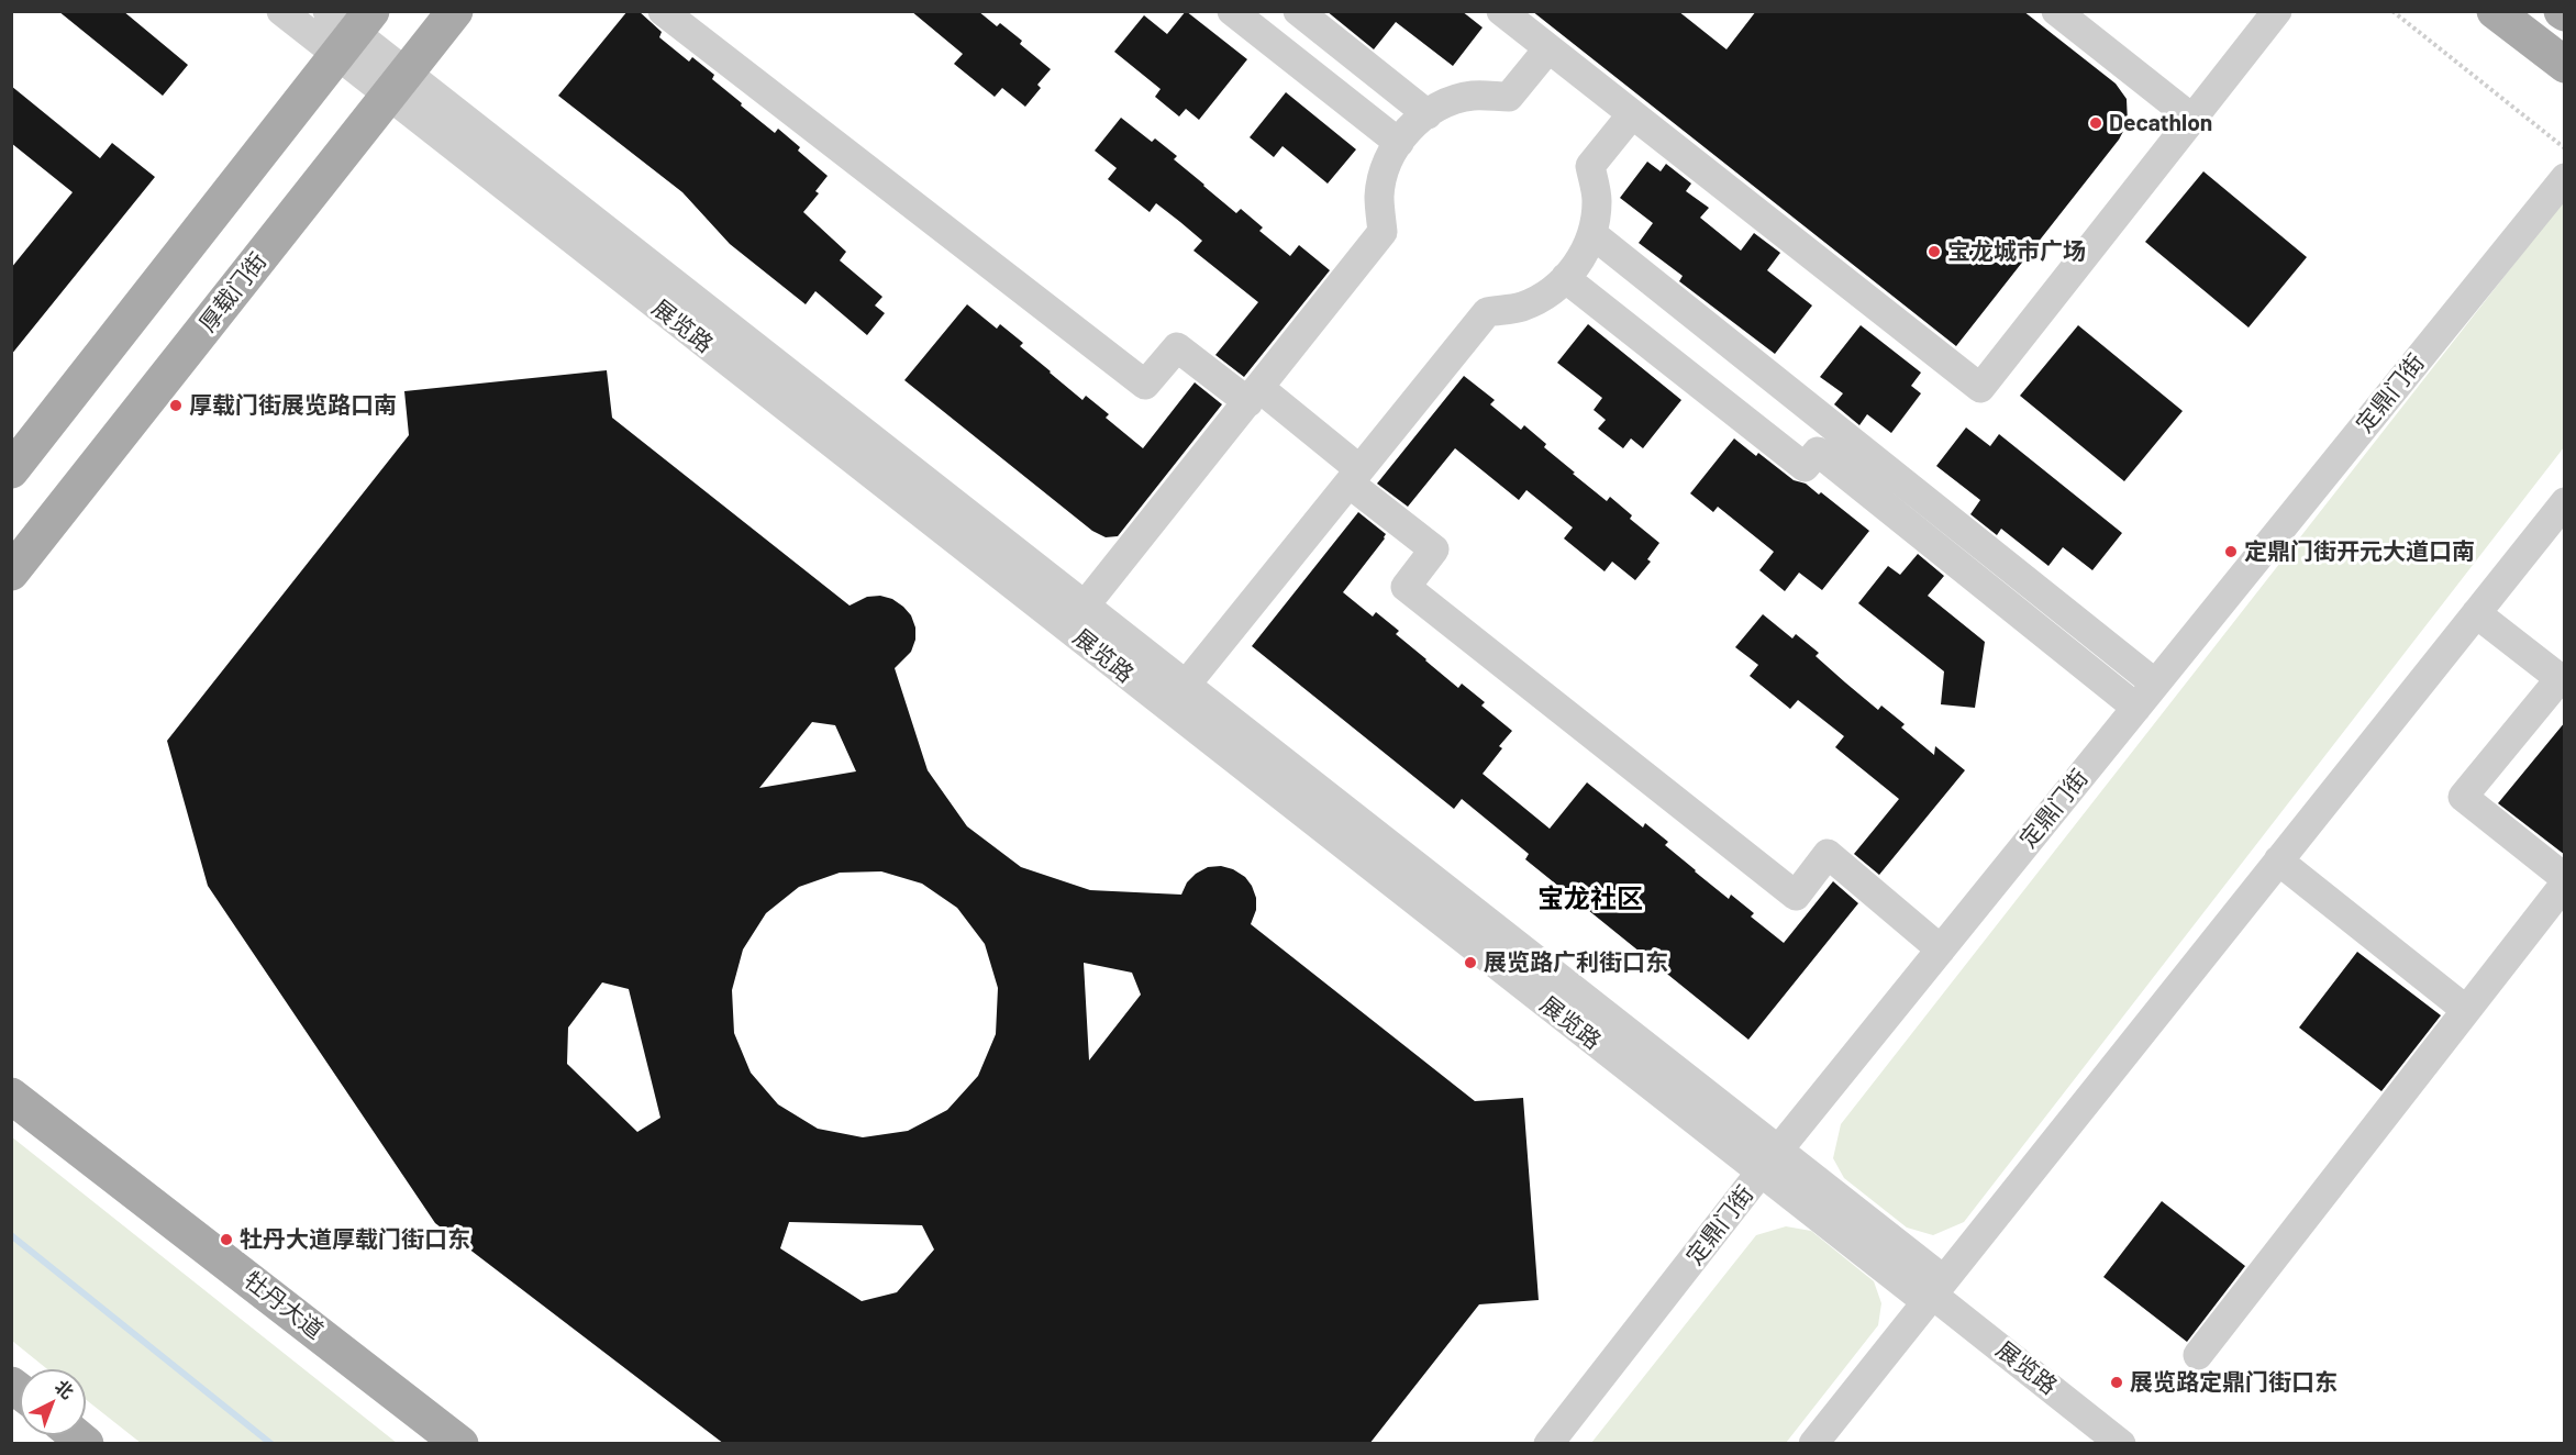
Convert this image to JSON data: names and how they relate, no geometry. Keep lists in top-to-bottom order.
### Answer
{
  "streets": {
    "main road": ["厚载门街", "牡丹大道"],
    "street": ["展览路", "定鼎门街"]
  },
  "crossings": [
    ["厚载门街", "展览路"],
    ["展览路", "定鼎门街"]
  ],
  "districts": ["宝龙社区"],
  "places": [
    "Decathlon",
    "宝龙城市广场",
    "厚载门街展览路口南",
    "定鼎门街开元大道口南",
    "展览路广利街口东",
    "牡丹大道厚载门街口东",
    "展览路定鼎门街口东"
  ],
  "north": "top right"
}
